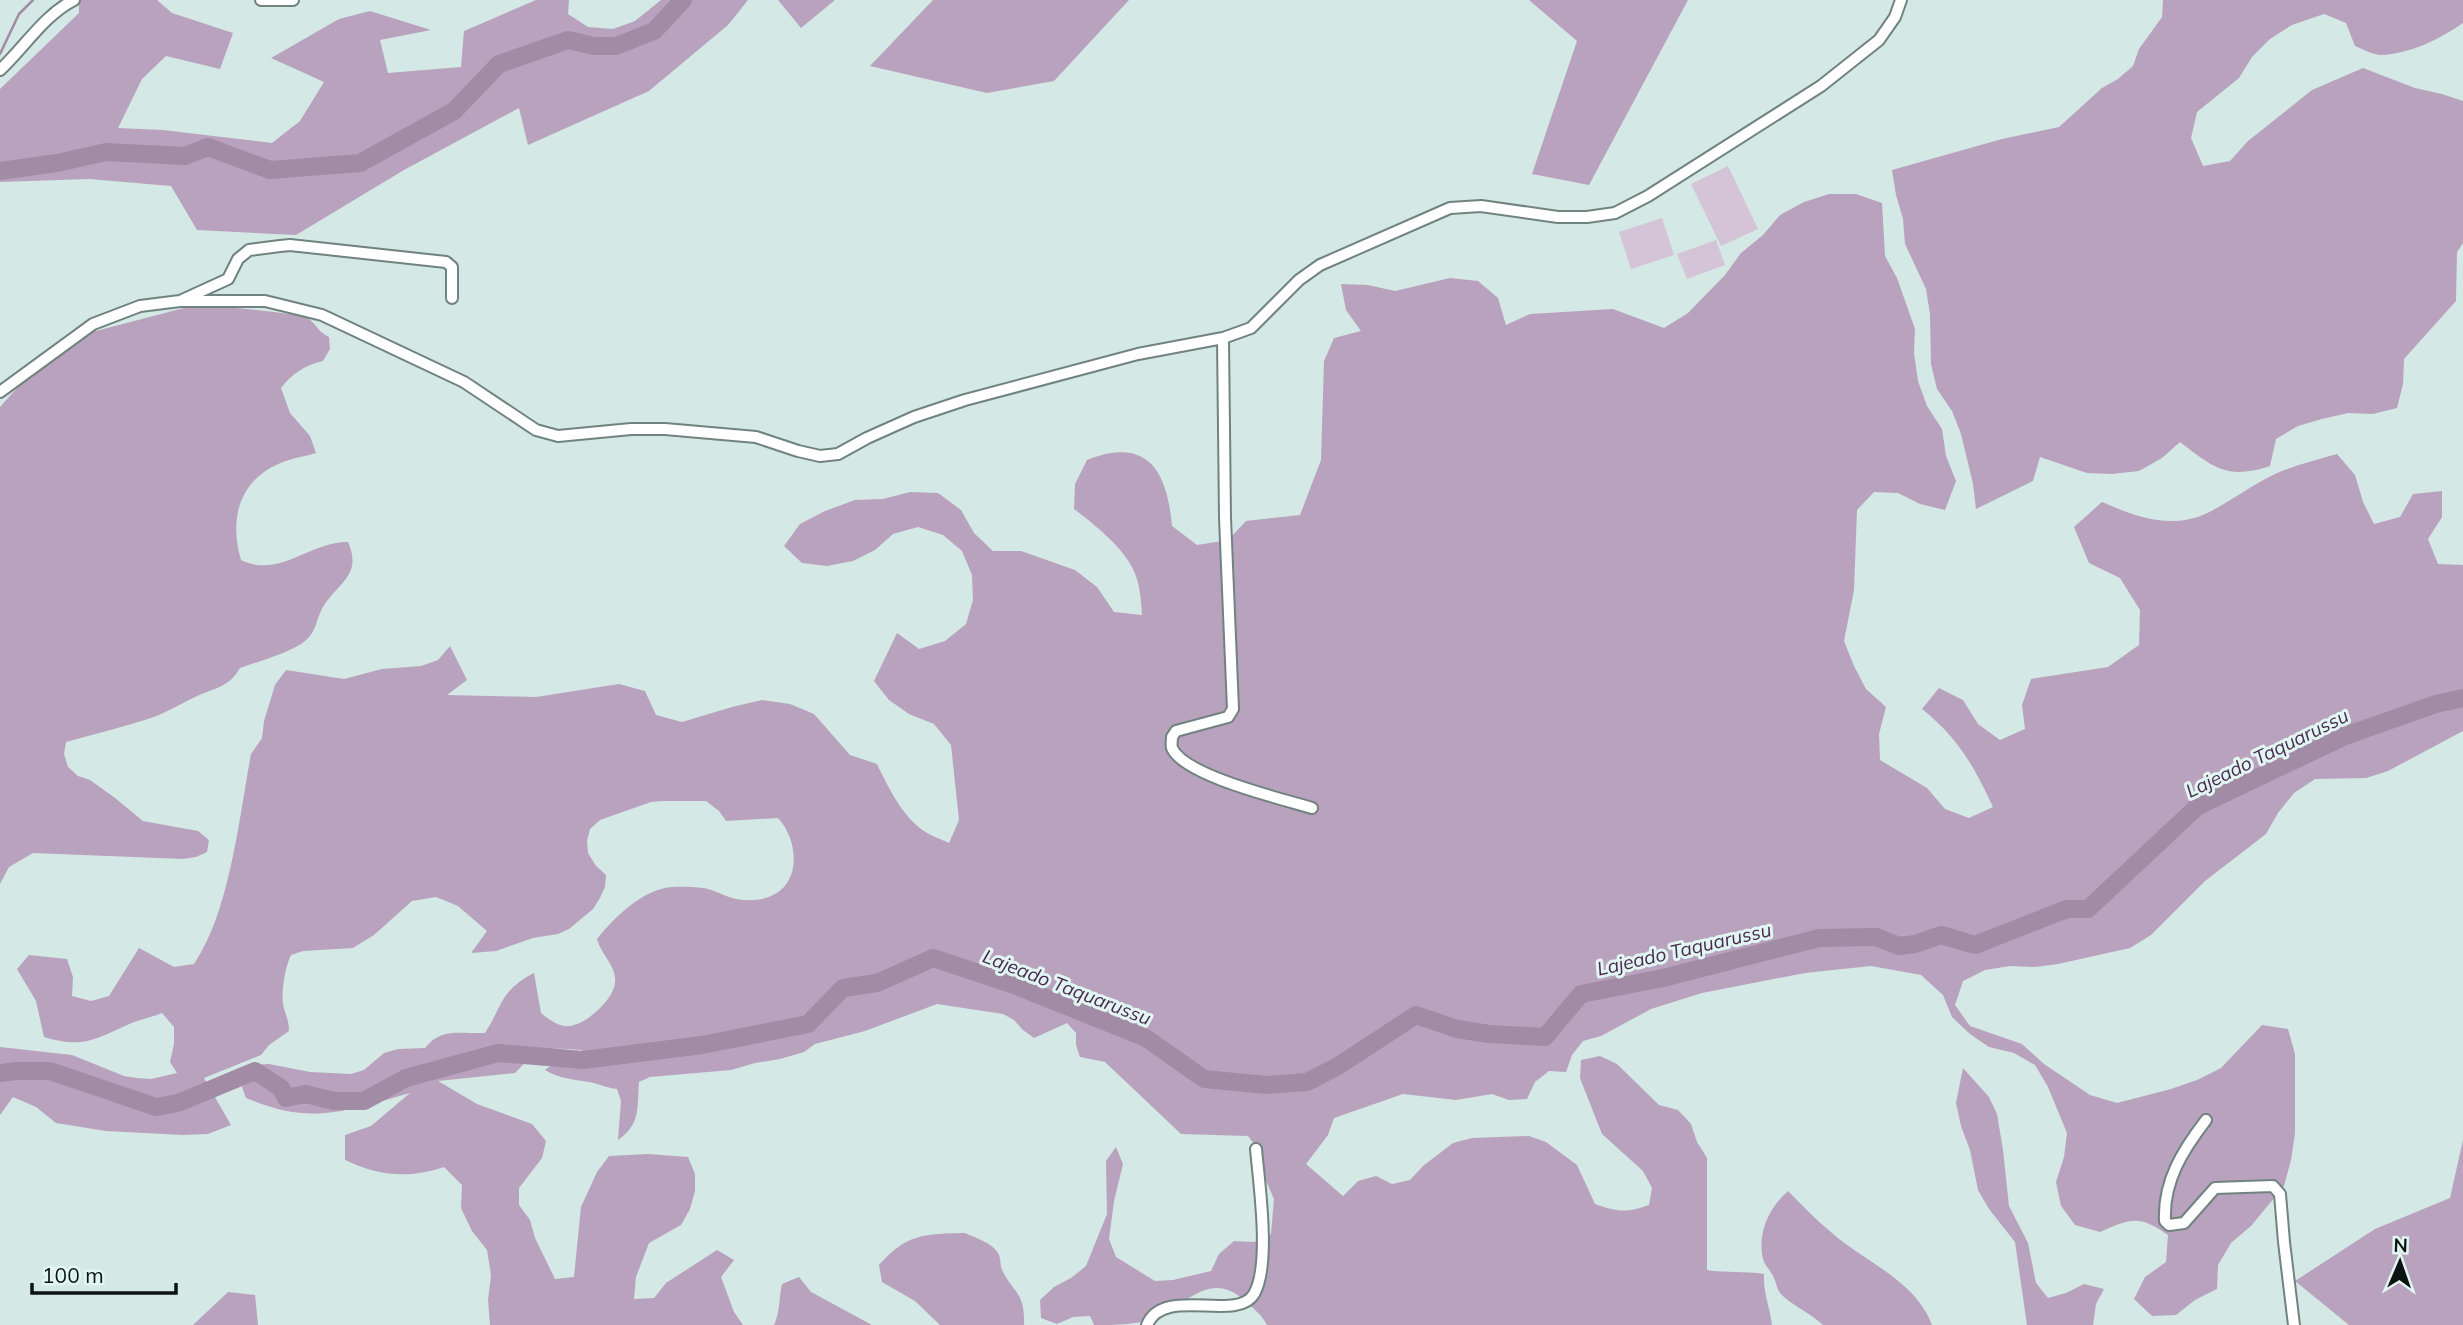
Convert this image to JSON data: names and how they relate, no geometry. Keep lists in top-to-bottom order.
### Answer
{
  "water": ["Lajeado Taquarussu"],
  "scale_bar": "100 m",
  "north": "top"
}
